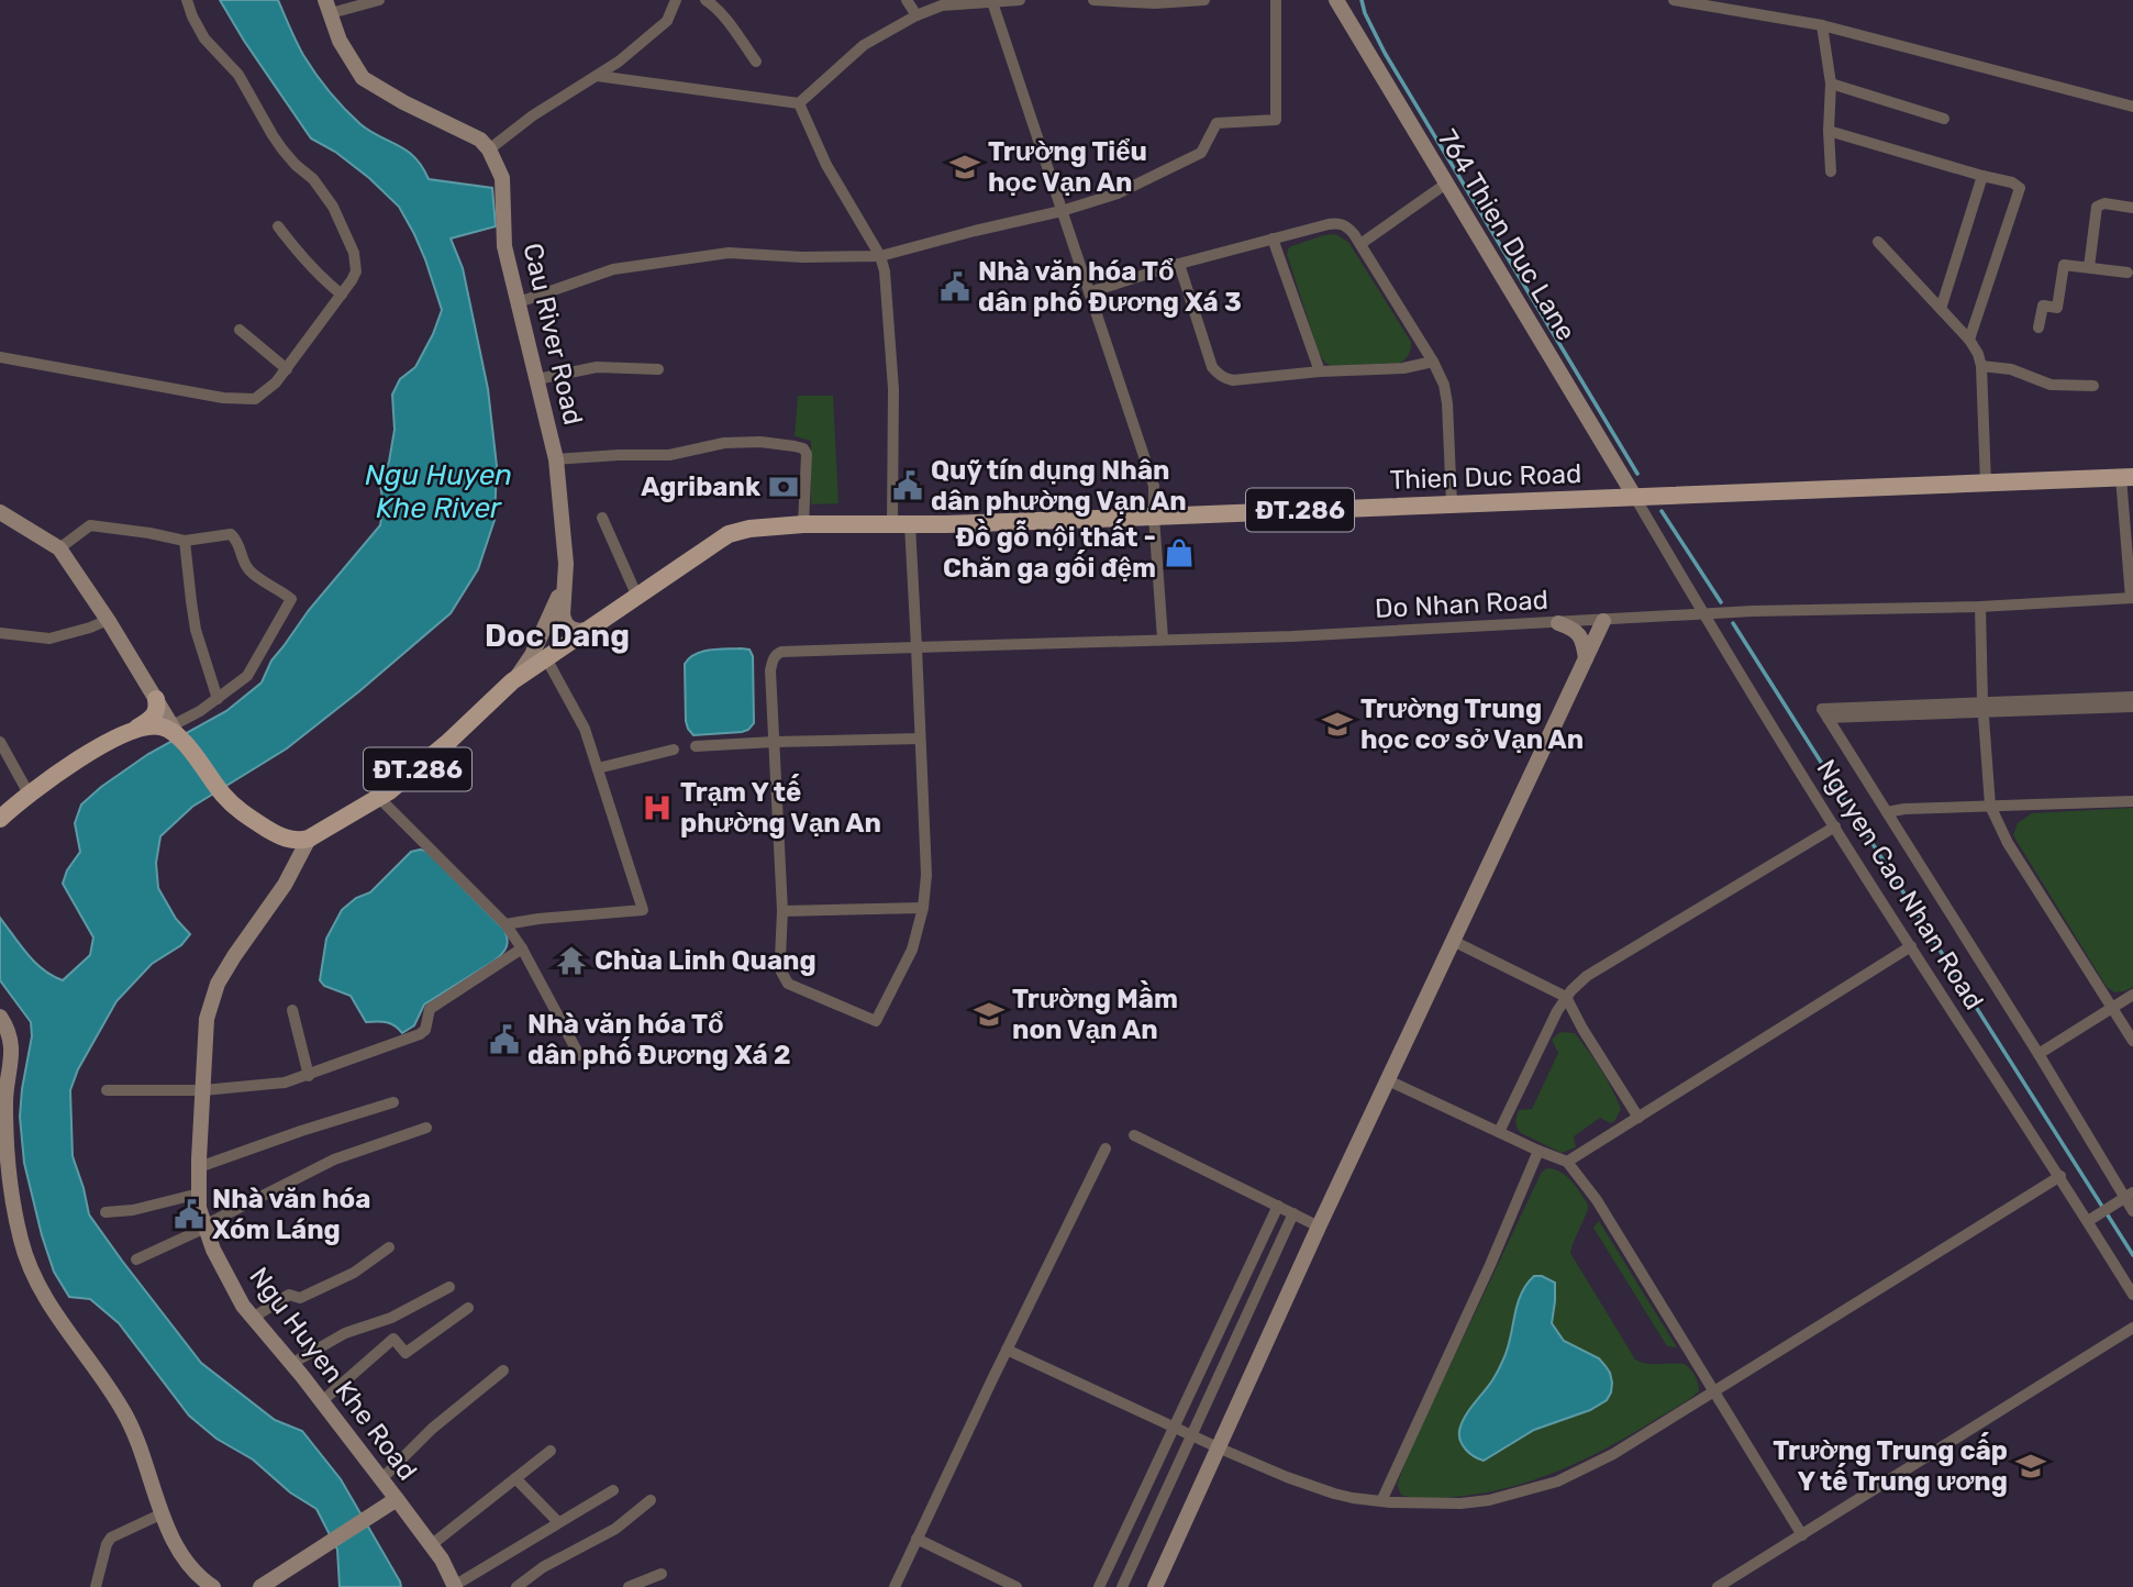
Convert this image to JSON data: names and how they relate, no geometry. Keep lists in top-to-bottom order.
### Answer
{
  "streets": {
    "main road": ["Thien Duc Road", "ĐT.286"],
    "street": [
      "764 Thien Duc Lane",
      "Cau River Road",
      "Do Nhan Road",
      "Nguyen Cao Nhan Road",
      "Ngu Huyen Khe Road"
    ]
  },
  "crossings": [
    ["764 Thien Duc Lane", "Thien Duc Road"],
    ["764 Thien Duc Lane", "Nguyen Cao Nhan Road"],
    ["Cau River Road", "Thien Duc Road"],
    ["Thien Duc Road", "Nguyen Cao Nhan Road"],
    ["Thien Duc Road", "Ngu Huyen Khe Road"],
    ["Do Nhan Road", "Nguyen Cao Nhan Road"]
  ],
  "districts": ["Doc Dang"],
  "water": ["Ngu Huyen Khe River"],
  "places": {
    "school or university": [
      "Trường Tiểu học Vạn An",
      "Trường Trung học cơ sở Vạn An",
      "Trường Mầm non Vạn An",
      "Trường Trung cấp Y tế Trung ương"
    ],
    "public building": [
      "Nhà văn hóa Tổ dân phố Đương Xá 3",
      "Quỹ tín dụng Nhân dân phường Vạn An",
      "Nhà văn hóa Tổ dân phố Đương Xá 2",
      "Nhà văn hóa Xóm Láng"
    ],
    "bank": ["Agribank"],
    "shop": ["Đồ gỗ nội thất - Chăn ga gối đệm"],
    "hospital": ["Trạm Y tế phường Vạn An"],
    "temple": ["Chùa Linh Quang"]
  }
}
